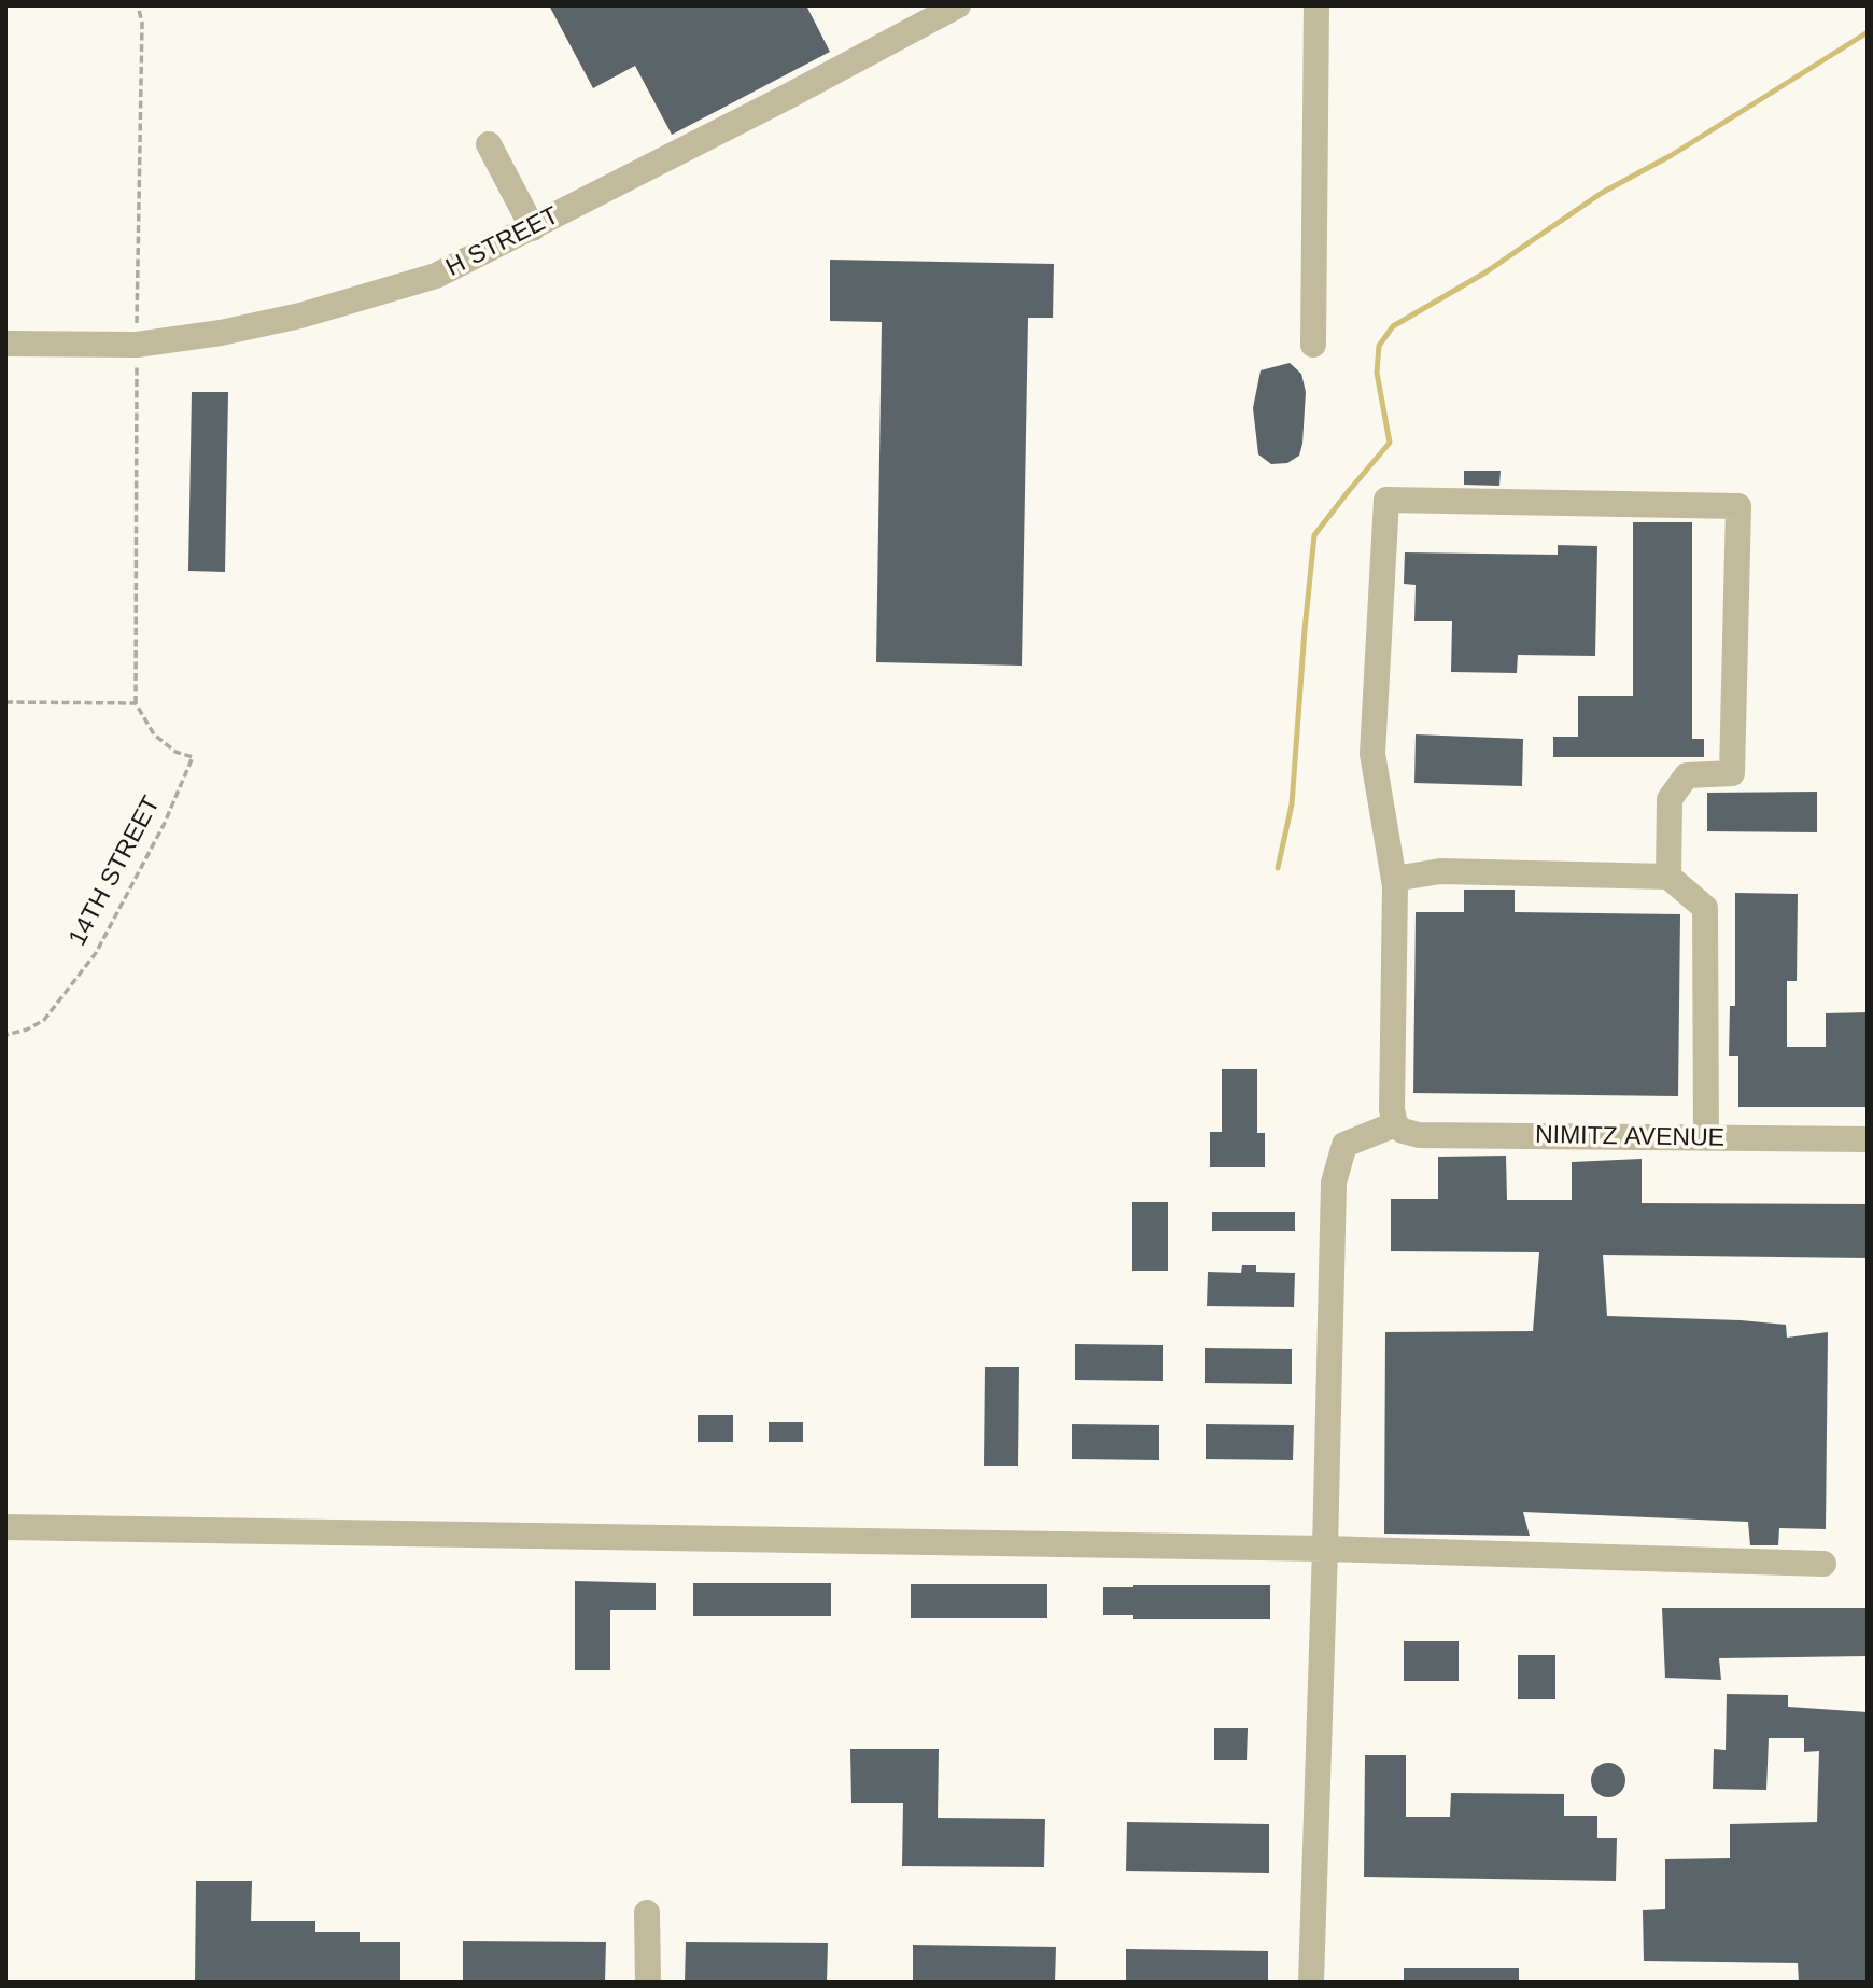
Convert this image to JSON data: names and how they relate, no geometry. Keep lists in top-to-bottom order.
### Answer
{
  "streets": {
    "street": ["H STREET", "NIMITZ AVENUE"],
    "path": ["14TH STREET"]
  }
}
